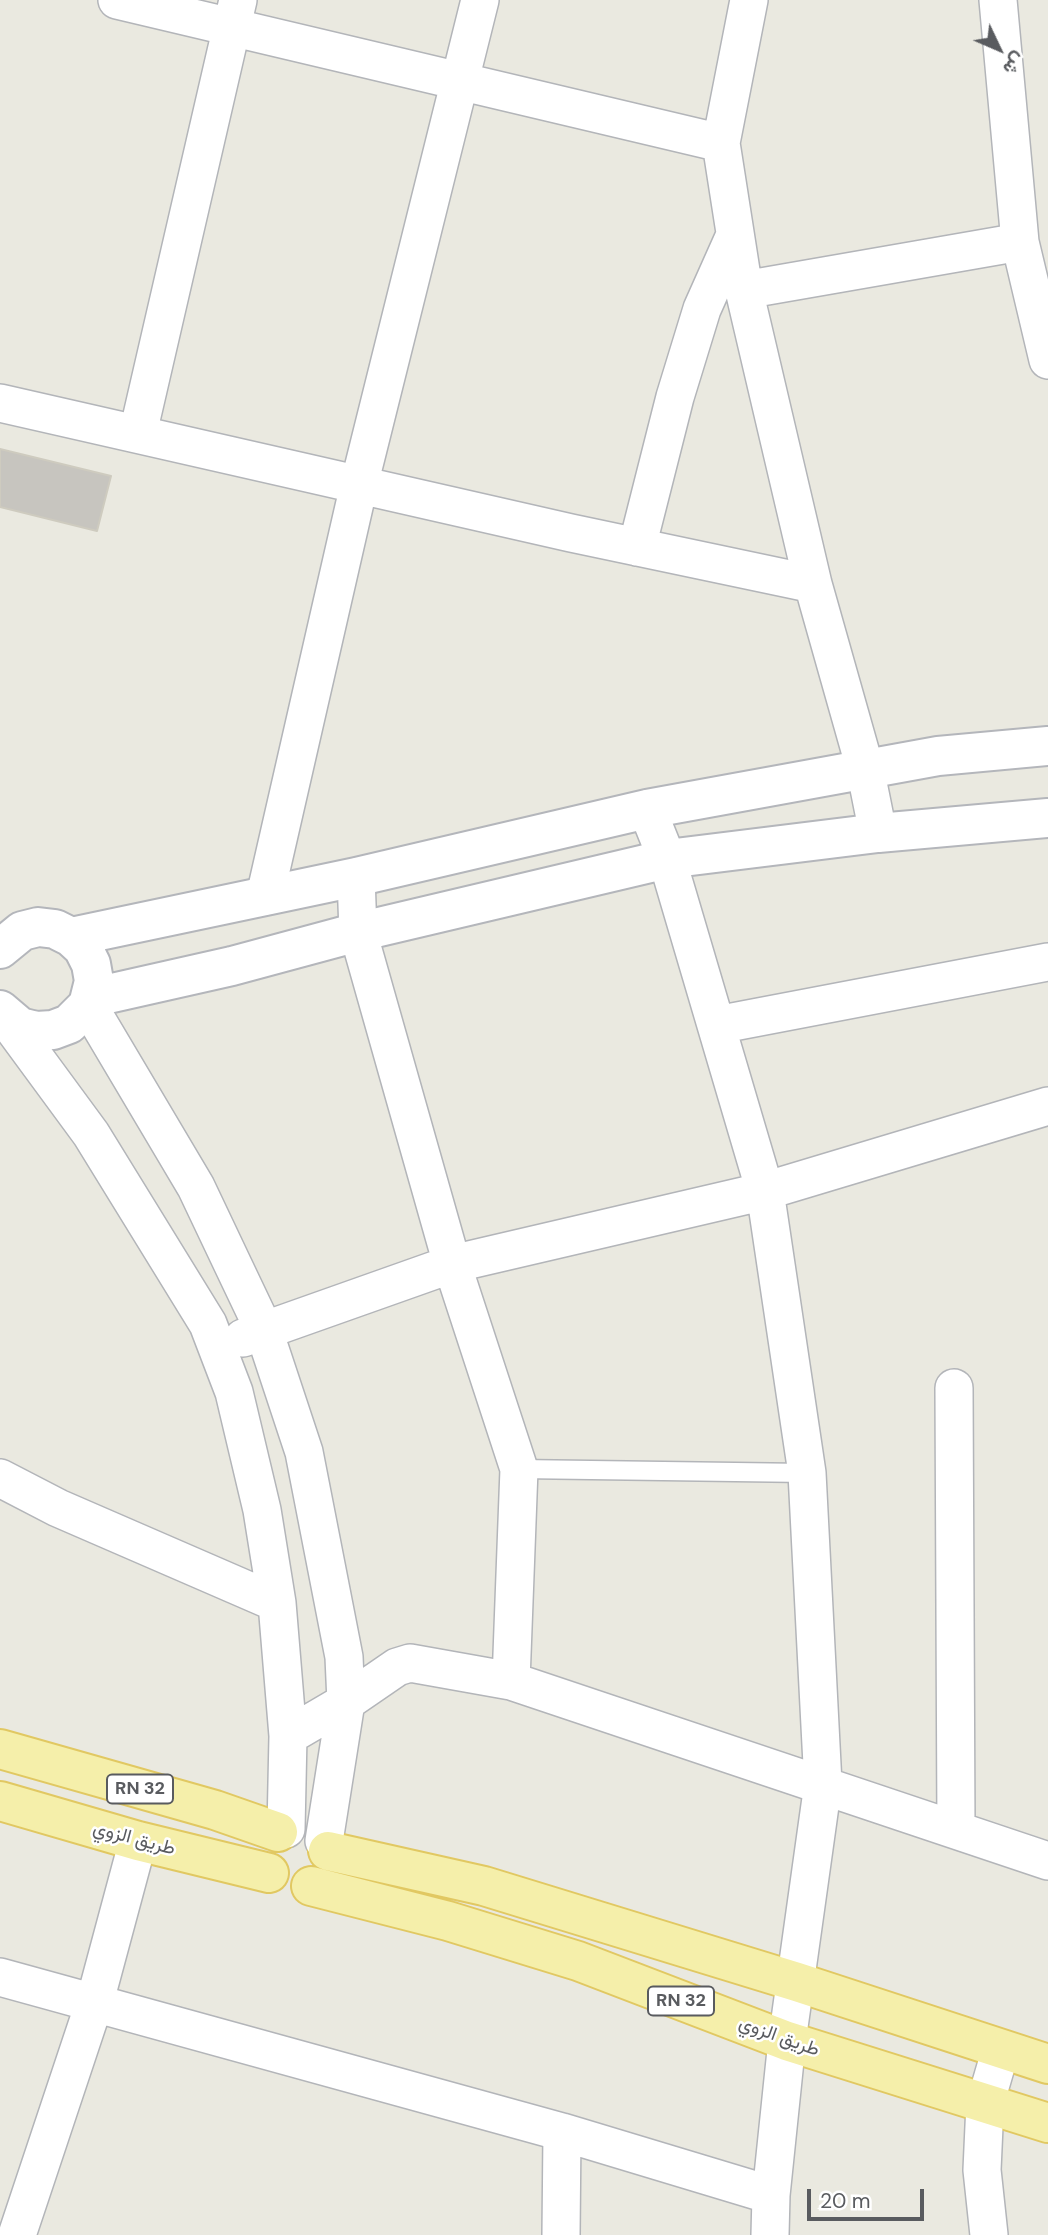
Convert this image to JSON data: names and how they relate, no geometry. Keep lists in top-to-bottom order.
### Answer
{
  "streets": {
    "main road": ["RN 32", "طريق الزوي"]
  },
  "crossings": [
    ["RN 32", "طريق الزوي"]
  ],
  "scale_bar": "20 m",
  "north": "bottom right"
}
